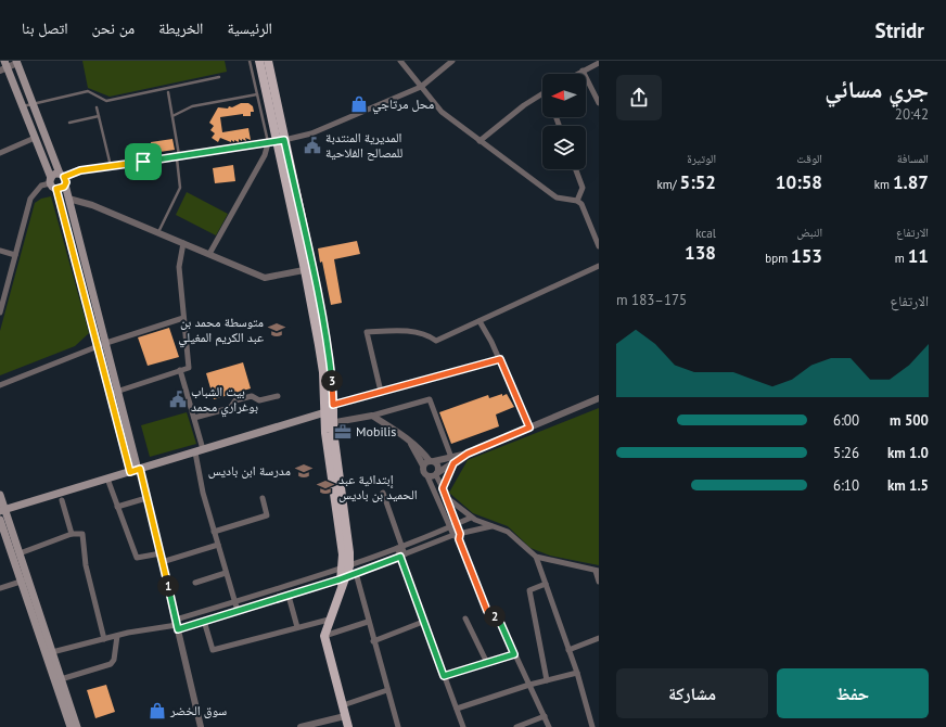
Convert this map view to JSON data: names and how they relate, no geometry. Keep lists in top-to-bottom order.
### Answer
{
  "places": {
    "shop": ["محل مرتاجي", "سوق الخضر"],
    "public building": ["المديرية المنتدبة للمصالح الفلاحية", "بيت الشباب بوغراري محمد"],
    "school or university": ["متوسطة محمد بن عبد الكريم المغيلي", "مدرسة ابن باديس", "إبتدائية عبد الحميد بن باديس"],
    "office": ["Mobilis"]
  },
  "north": "left",
  "page": {
    "header": "Stridr",
    "nav": [
      "الرئيسية",
      "الخريطة",
      "من نحن",
      "اتصل بنا"
    ],
    "heading": ["جري مسائي", "20:42"],
    "stats": [
      ["المسافة", "1.87 km"],
      ["الوقت", "10:58"],
      ["الوتيرة", "5:52 /km"],
      ["الارتفاع", "11 m"],
      ["النبض", "153 bpm"],
      ["kcal", "138"]
    ],
    "chart": ["الارتفاع", "175–183 m"],
    "pins": ["3", "1", "2"],
    "list": [
      {
        "name": "500 m",
        "note": "6:00"
      },
      {
        "name": "1.0 km",
        "note": "5:26"
      },
      {
        "name": "1.5 km",
        "note": "6:10"
      }
    ],
    "buttons": ["حفظ", "مشاركة"]
  }
}
